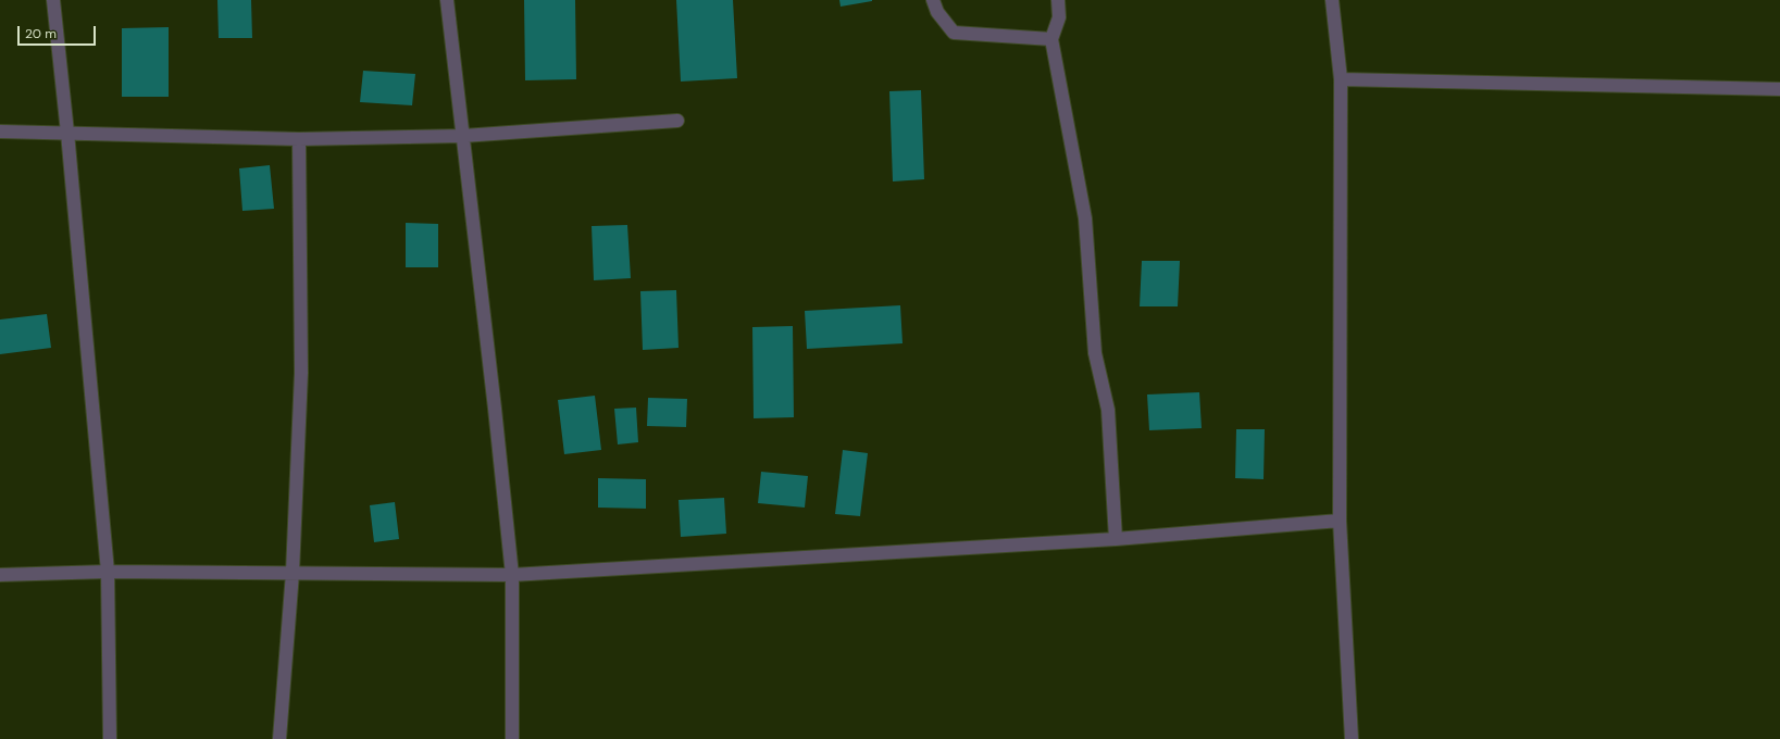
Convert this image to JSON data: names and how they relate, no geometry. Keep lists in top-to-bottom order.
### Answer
{
  "scale_bar": "20 m"
}
